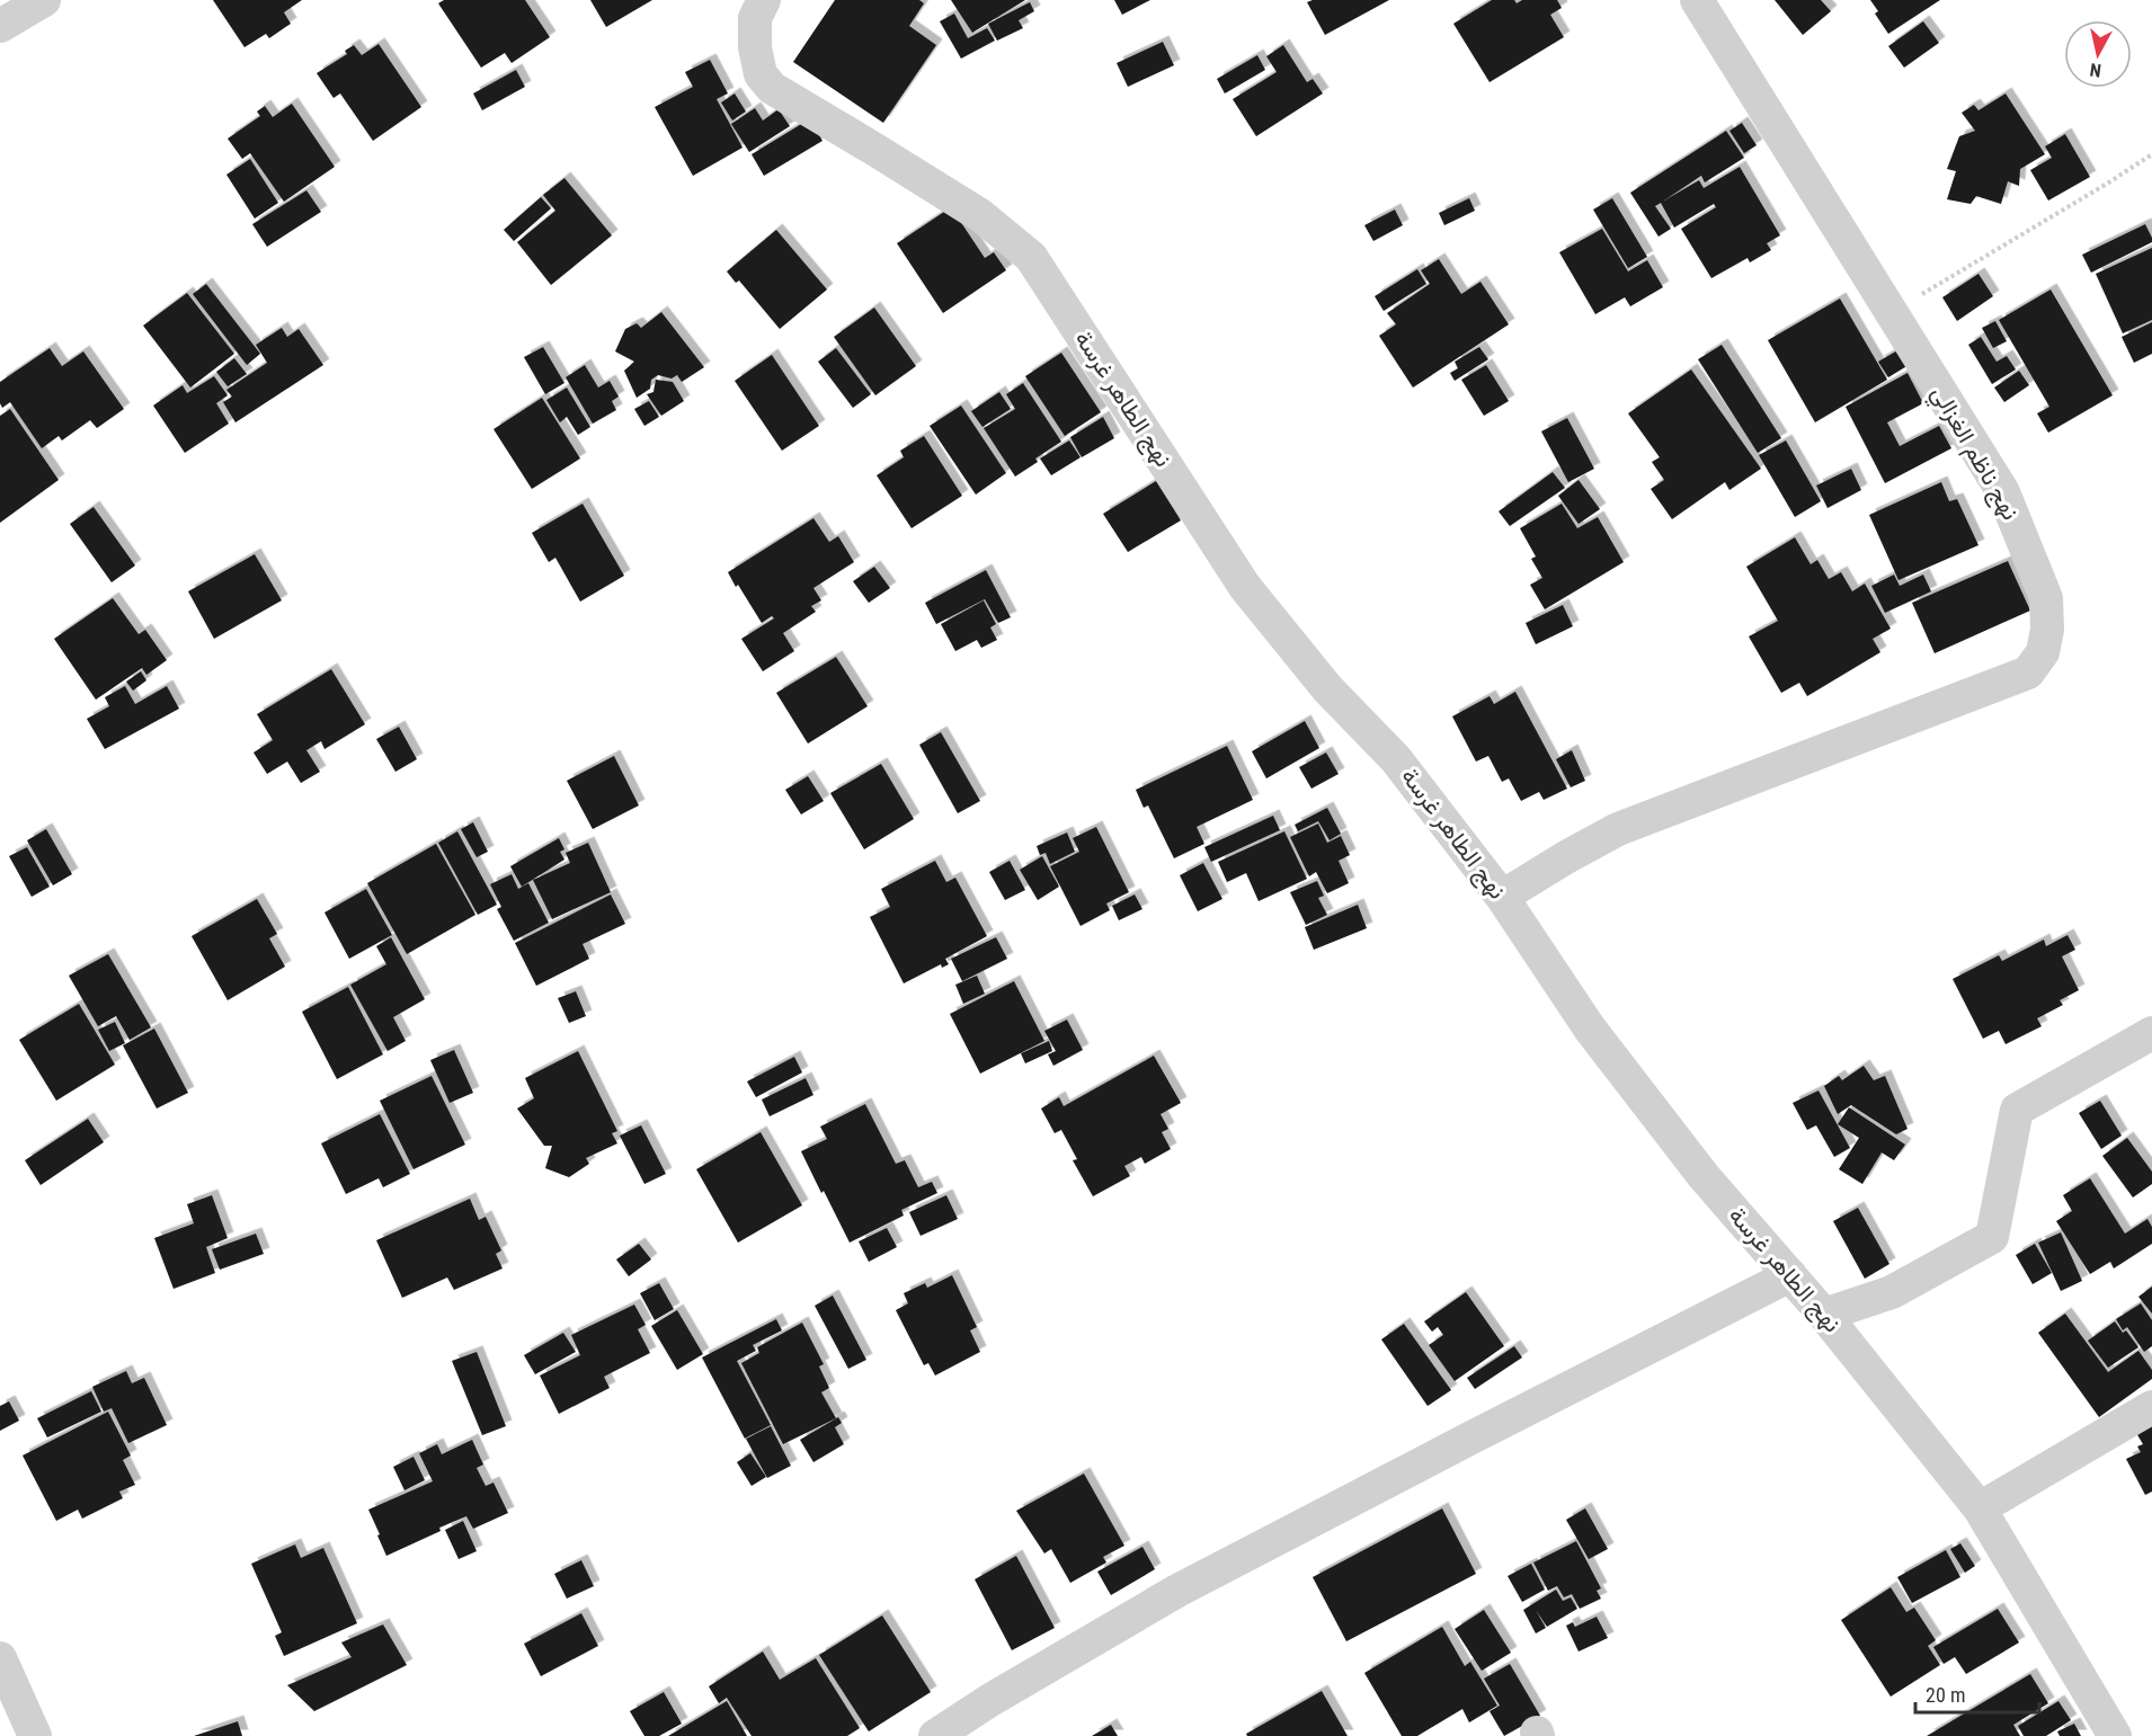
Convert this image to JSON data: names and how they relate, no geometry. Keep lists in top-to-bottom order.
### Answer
{
  "streets": {
    "street": ["نهج الطاهر غرسة", "نهج ناظم الغزالي"]
  },
  "crossings": [
    ["نهج الطاهر غرسة", "نهج ناظم الغزالي"]
  ],
  "scale_bar": "20 m",
  "north": "bottom"
}
